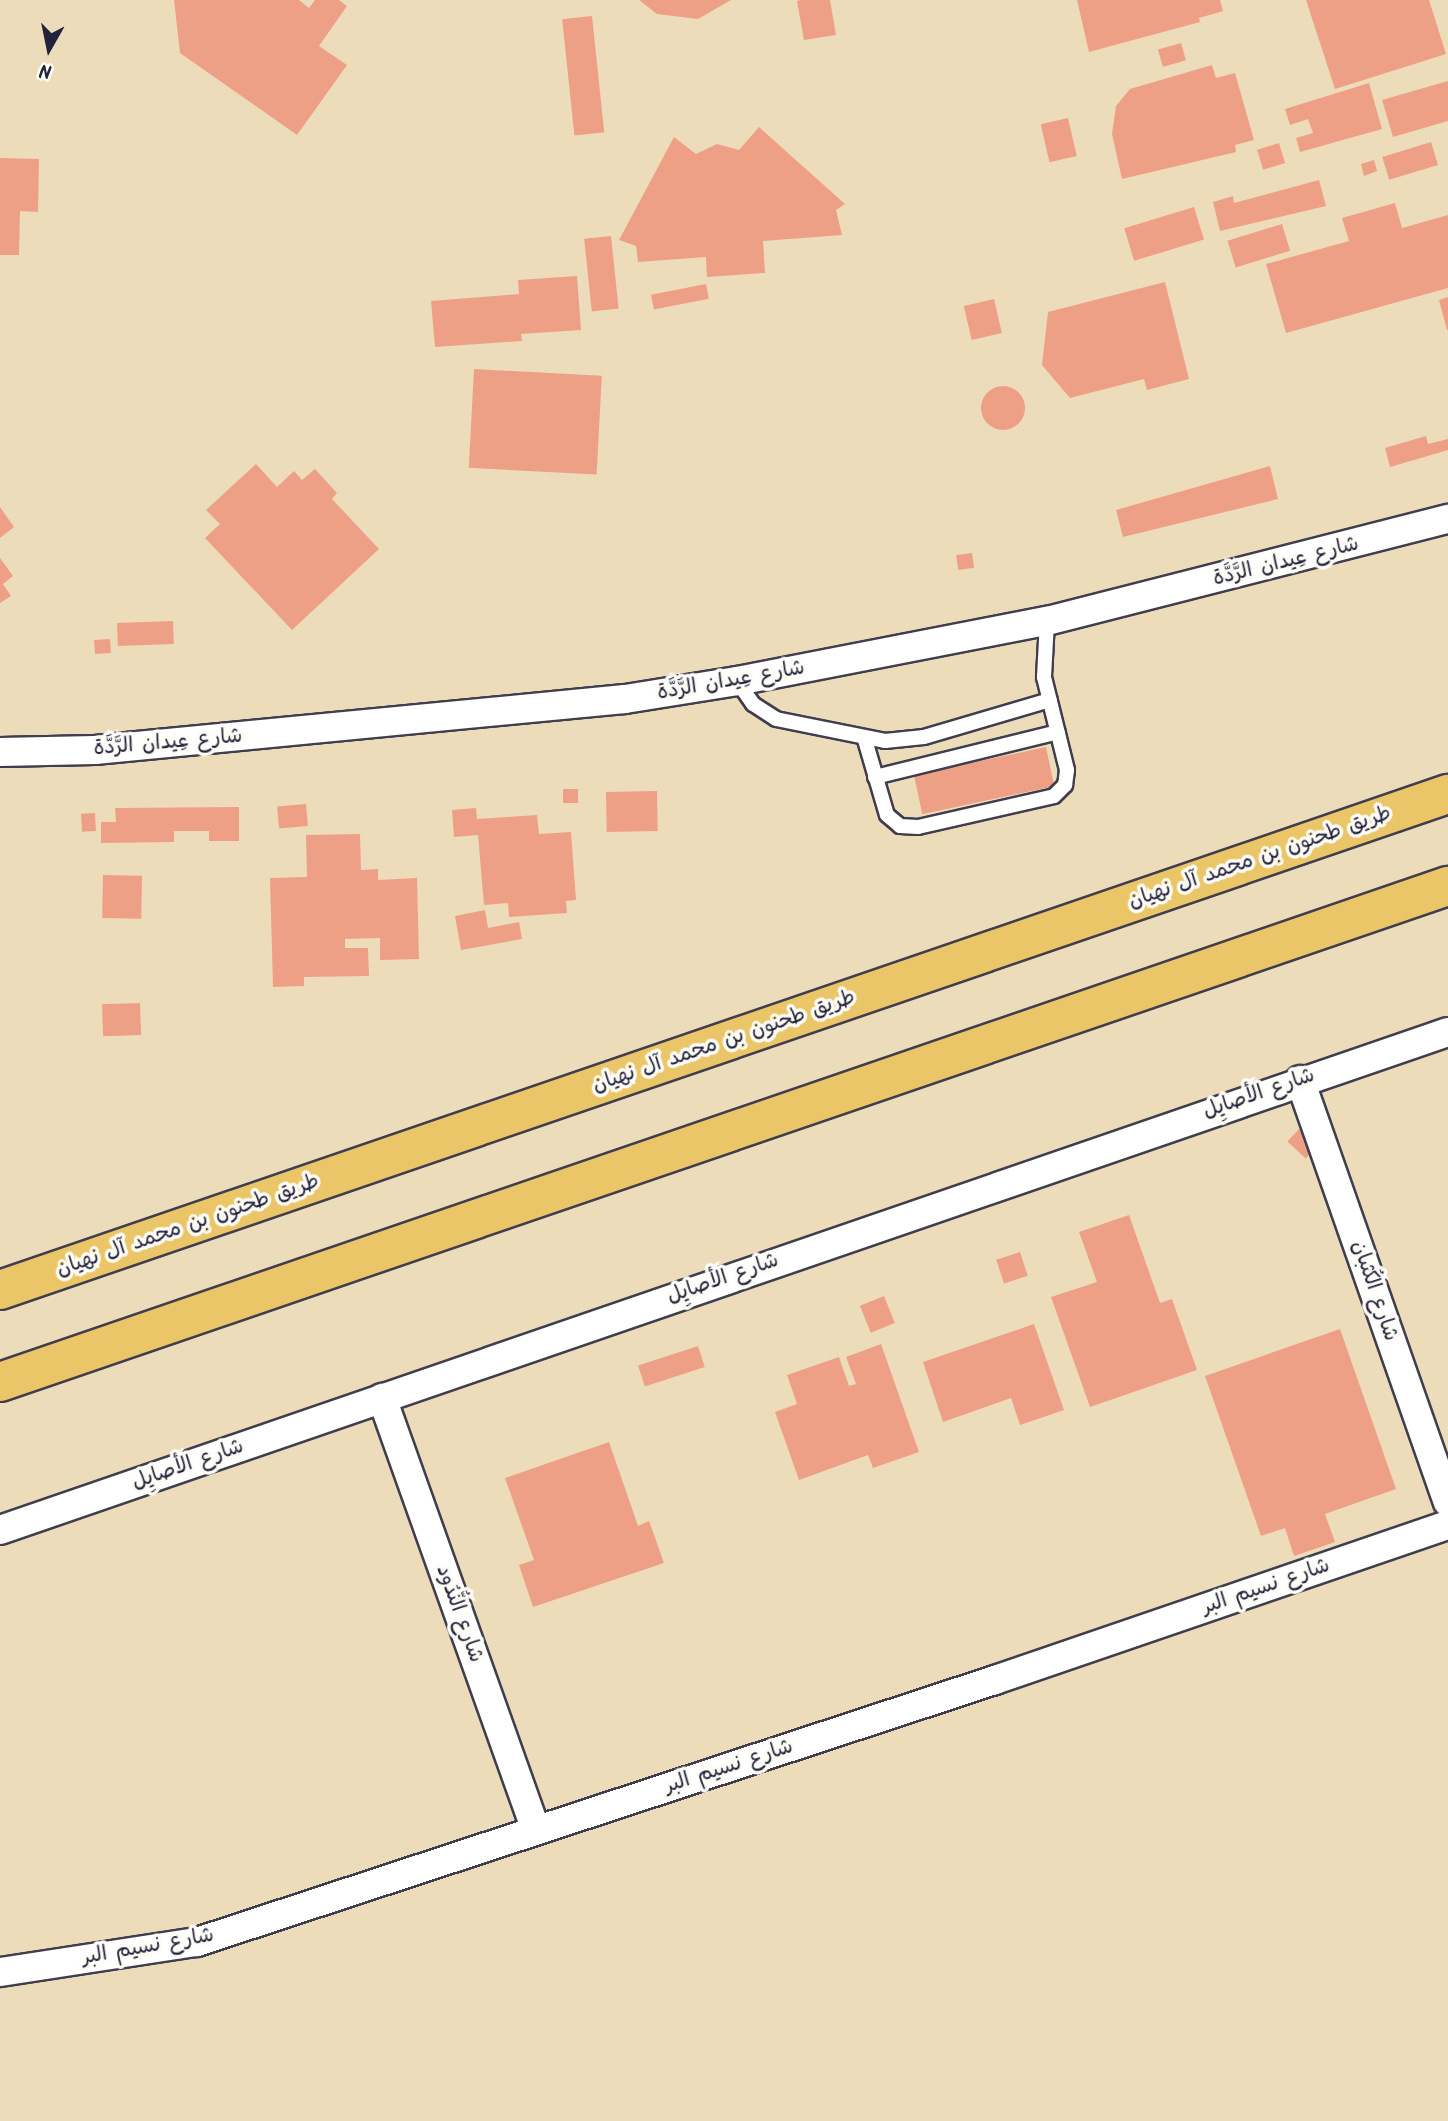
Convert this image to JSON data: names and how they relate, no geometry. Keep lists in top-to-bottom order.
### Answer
{
  "streets": {
    "main road": ["طريق طحنون بن محمد آل نهيان"],
    "street": [
      "شارع عِيدان الرَّدَّة",
      "شارع الأصايِل",
      "شارع الكُثبان",
      "شارع نسيم البر",
      "شارع النُّدُود"
    ]
  },
  "crossings": [
    ["شارع الأصايِل", "شارع الكُثبان"],
    ["شارع الأصايِل", "شارع النُّدُود"],
    ["شارع نسيم البر", "شارع النُّدُود"]
  ],
  "north": "bottom"
}
